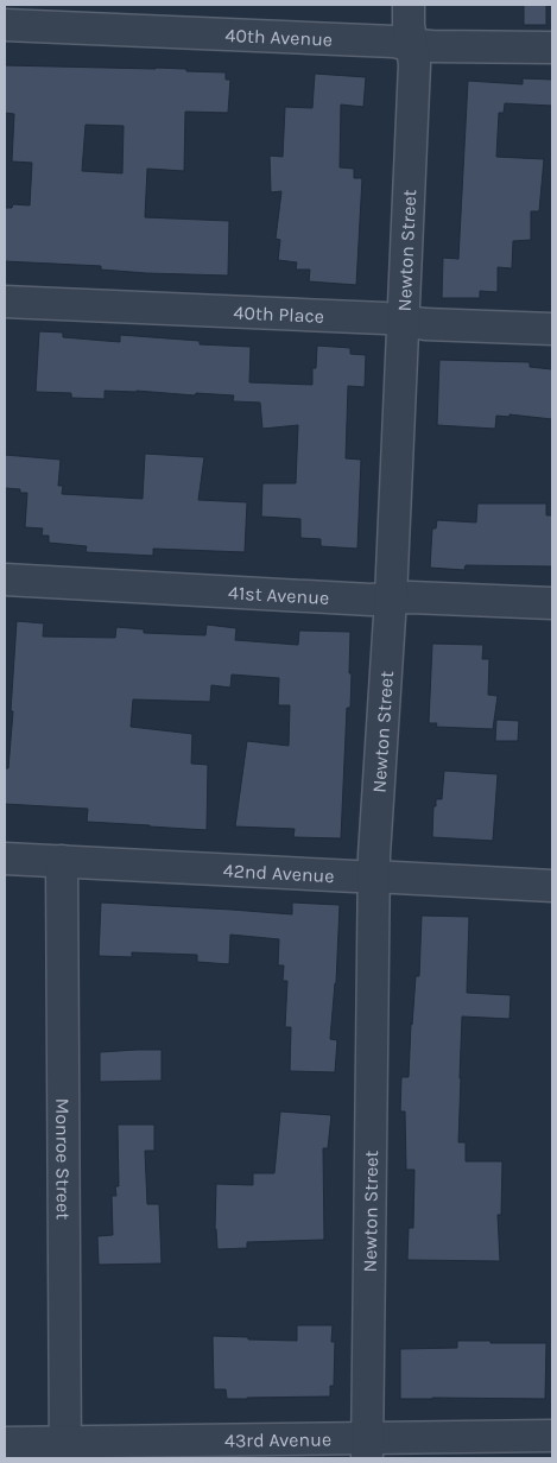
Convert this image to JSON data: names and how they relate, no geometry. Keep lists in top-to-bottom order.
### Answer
{
  "streets": {
    "street": [
      "40th Avenue",
      "Newton Street",
      "40th Place",
      "41st Avenue",
      "42nd Avenue",
      "Monroe Street",
      "43rd Avenue"
    ]
  },
  "crossings": [
    ["40th Avenue", "Newton Street"],
    ["Newton Street", "40th Place"],
    ["Newton Street", "41st Avenue"],
    ["Newton Street", "42nd Avenue"],
    ["Newton Street", "43rd Avenue"],
    ["42nd Avenue", "Monroe Street"],
    ["Monroe Street", "43rd Avenue"]
  ]
}
